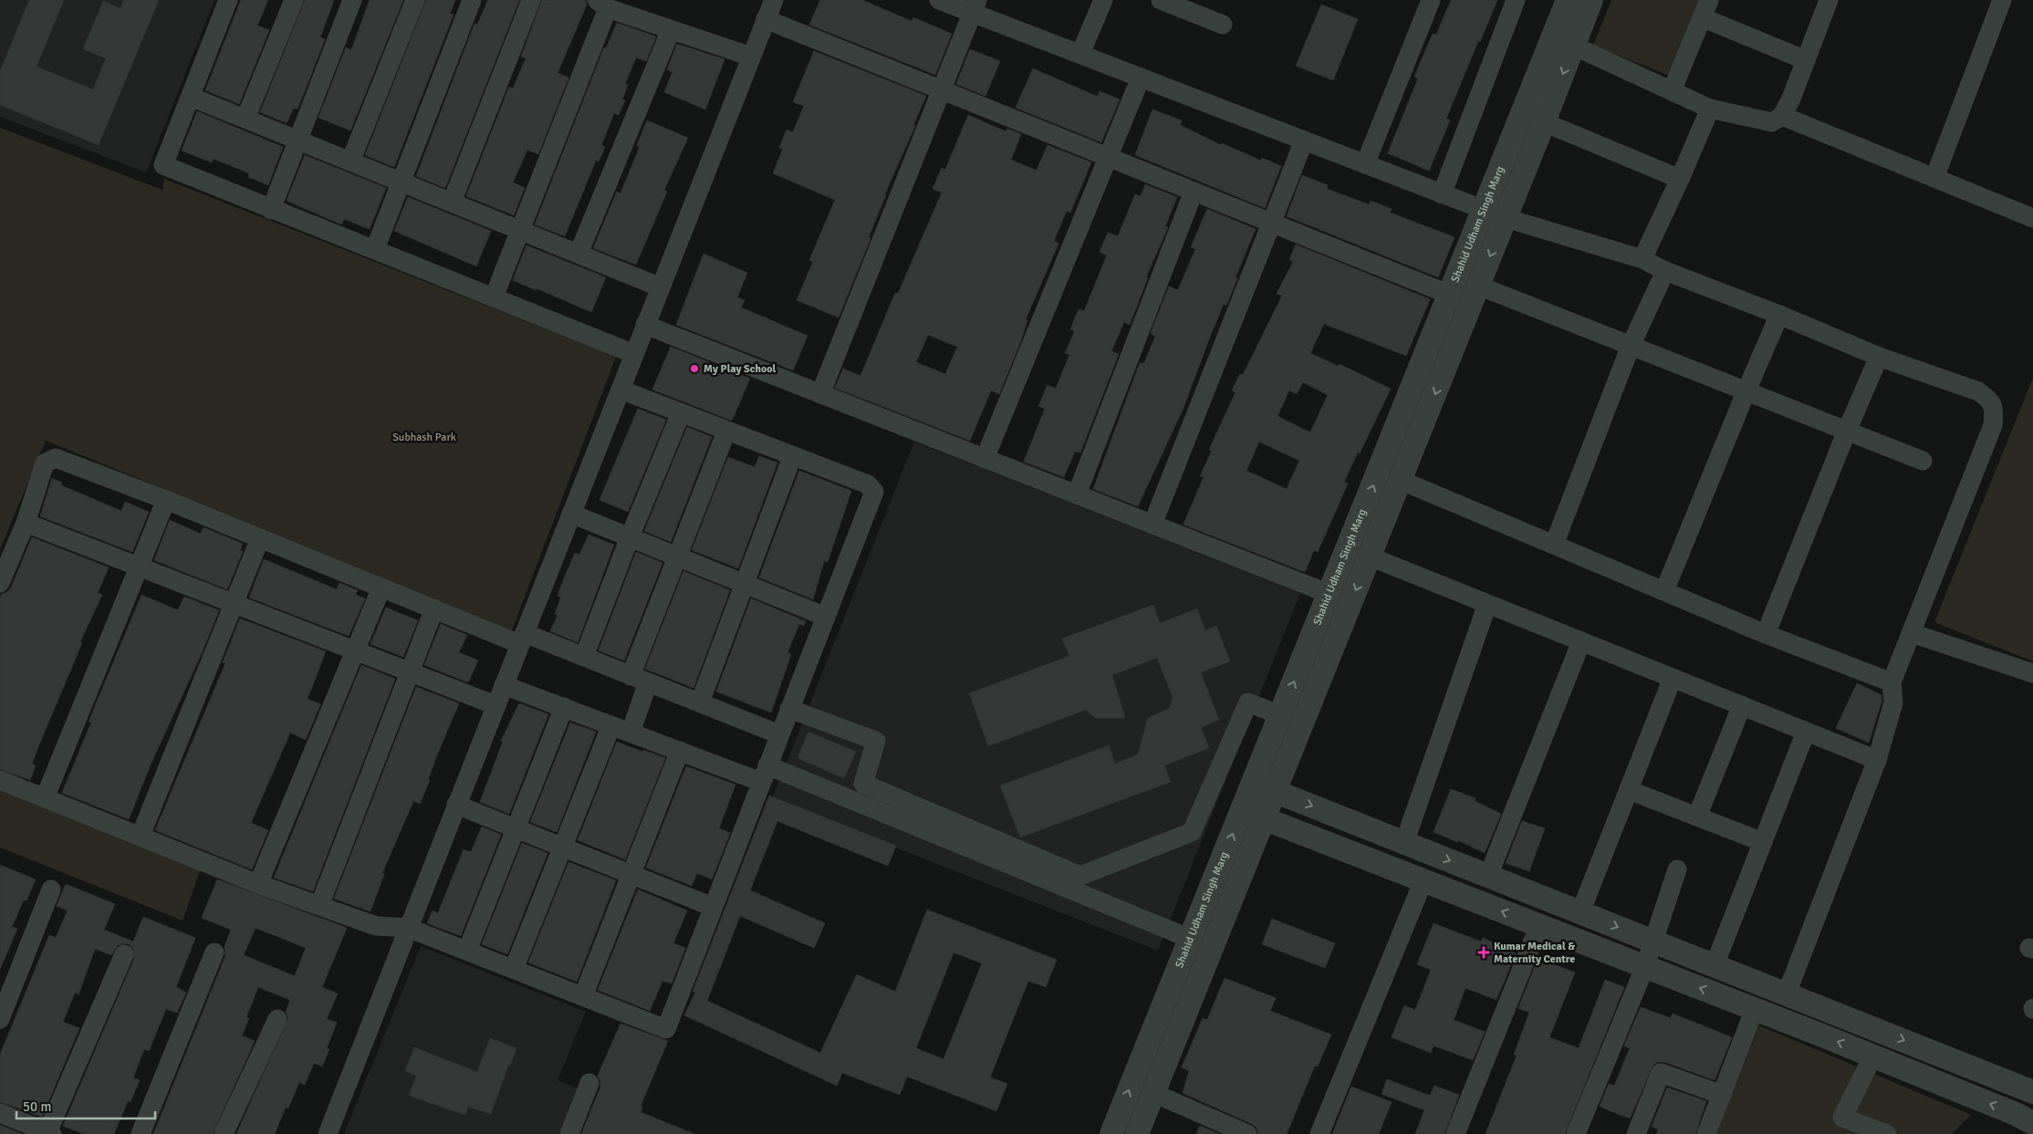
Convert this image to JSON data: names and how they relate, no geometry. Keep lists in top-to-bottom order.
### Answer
{
  "streets": {
    "street": ["Shahid Udham Singh Marg"]
  },
  "parks": ["Subhash Park"],
  "places": {
    "other": ["My Play School"],
    "health": ["Kumar Medical & Maternity Centre"]
  },
  "scale_bar": "50 m"
}
